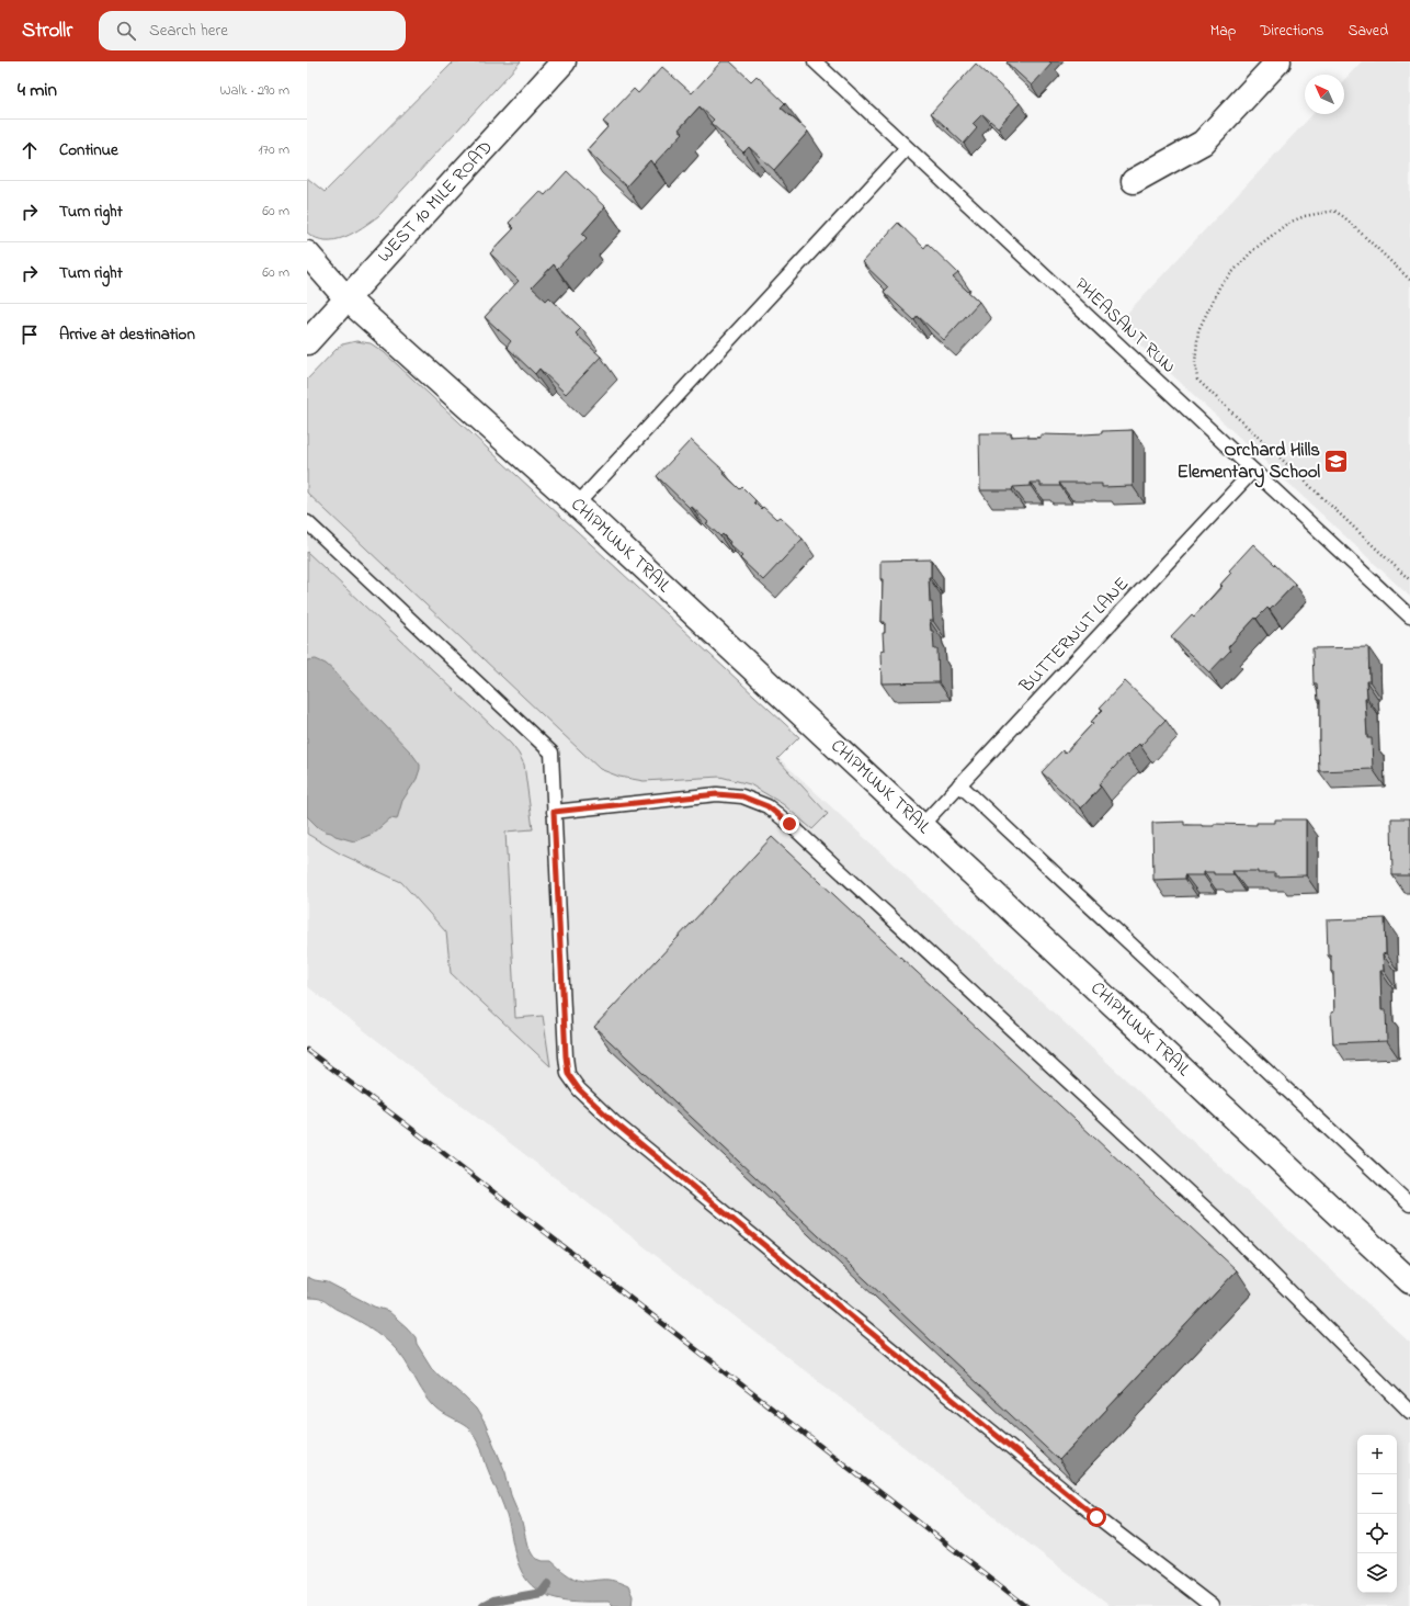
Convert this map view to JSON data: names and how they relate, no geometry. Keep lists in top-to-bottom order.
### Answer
{
  "streets": {
    "street": ["WEST 10 MILE ROAD", "CHIPMUNK TRAIL"],
    "lane": ["PHEASANT RUN", "BUTTERNUT LANE"]
  },
  "crossings": [
    ["WEST 10 MILE ROAD", "CHIPMUNK TRAIL"],
    ["PHEASANT RUN", "BUTTERNUT LANE"],
    ["CHIPMUNK TRAIL", "BUTTERNUT LANE"]
  ],
  "places": {
    "school or university": ["Orchard Hills Elementary School"]
  },
  "north": "top left",
  "page": {
    "header": "Strollr",
    "search": "Search here",
    "nav": ["Map", "Directions", "Saved"],
    "heading": ["4 min", "Walk · 290 m"],
    "list": [
      ["Continue", "170 m"],
      ["Turn right", "60 m"],
      ["Turn right", "60 m"],
      "Arrive at destination"
    ],
    "map_buttons": ["+", "−"]
  }
}
